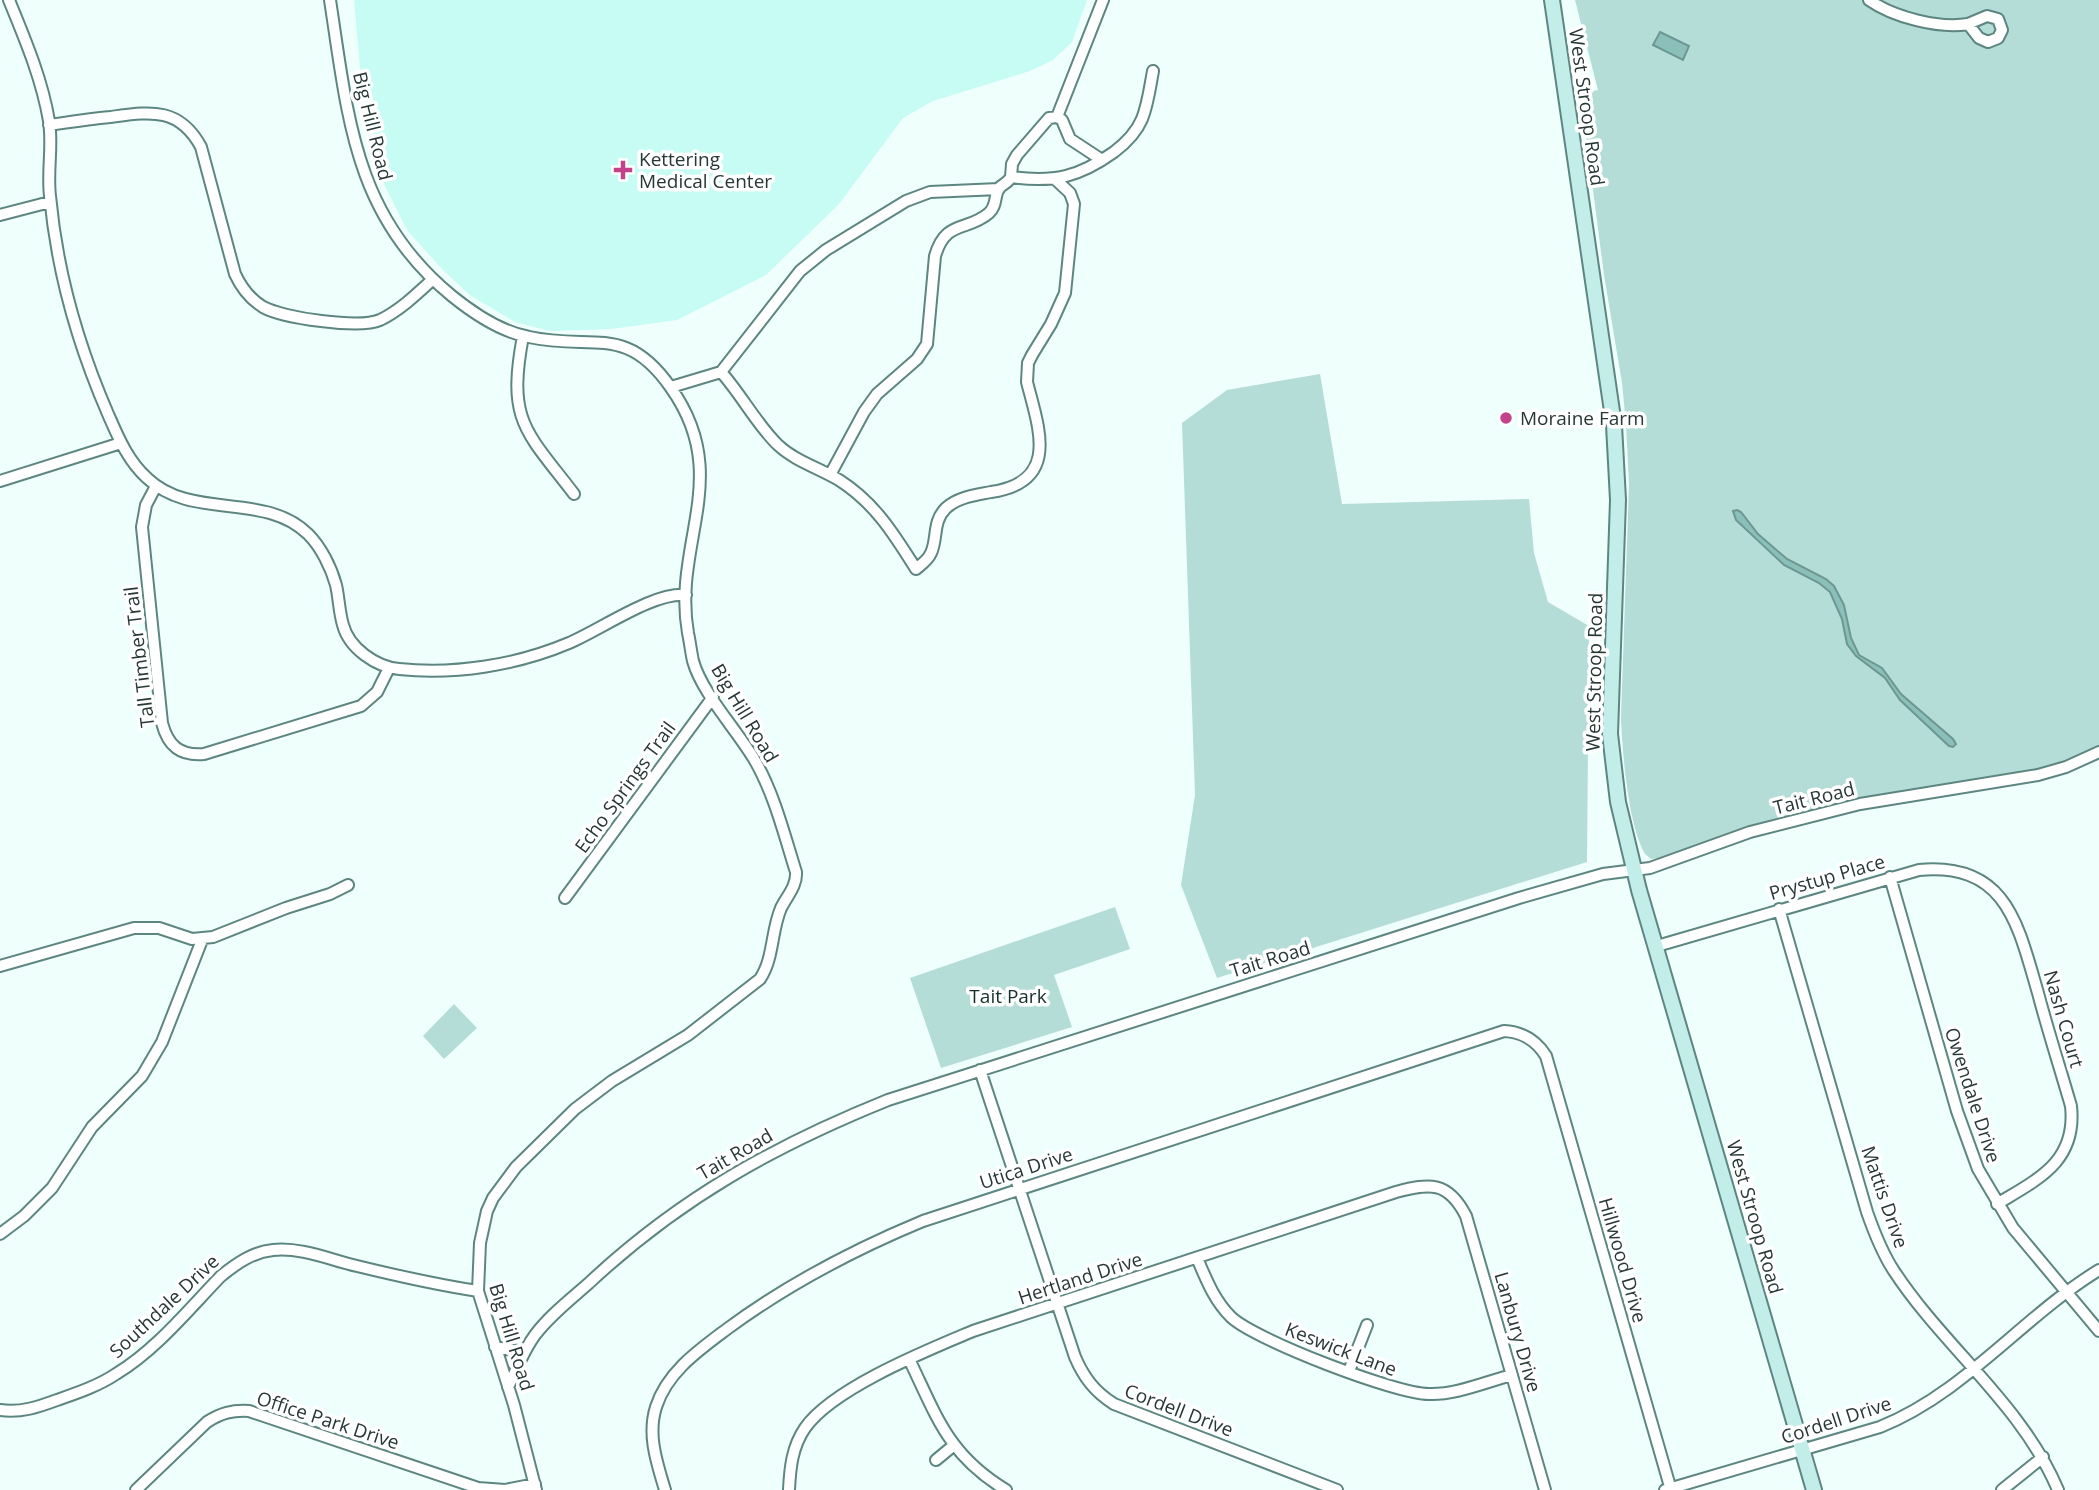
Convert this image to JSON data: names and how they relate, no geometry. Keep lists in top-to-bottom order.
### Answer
{
  "streets": {
    "main road": ["West Stroop Road"],
    "street": [
      "Big Hill Road",
      "Tall Timber Trail",
      "Echo Springs Trail",
      "Tait Road",
      "Prystup Place",
      "Nash Court",
      "Owendale Drive",
      "Utica Drive",
      "Mattis Drive",
      "Hillwood Drive",
      "Hertland Drive",
      "Southdale Drive",
      "Lanbury Drive",
      "Keswick Lane",
      "Cordell Drive",
      "Office Park Drive"
    ]
  },
  "crossings": [
    ["West Stroop Road", "Tait Road"],
    ["West Stroop Road", "Prystup Place"],
    ["West Stroop Road", "Cordell Drive"],
    ["Big Hill Road", "Echo Springs Trail"],
    ["Big Hill Road", "Tait Road"],
    ["Big Hill Road", "Southdale Drive"],
    ["Big Hill Road", "Office Park Drive"],
    ["Tait Road", "Cordell Drive"],
    ["Prystup Place", "Nash Court"],
    ["Prystup Place", "Owendale Drive"],
    ["Prystup Place", "Mattis Drive"],
    ["Nash Court", "Owendale Drive"],
    ["Owendale Drive", "Cordell Drive"],
    ["Utica Drive", "Hillwood Drive"],
    ["Utica Drive", "Cordell Drive"],
    ["Mattis Drive", "Cordell Drive"],
    ["Hillwood Drive", "Cordell Drive"],
    ["Hertland Drive", "Lanbury Drive"],
    ["Hertland Drive", "Keswick Lane"],
    ["Hertland Drive", "Cordell Drive"],
    ["Lanbury Drive", "Keswick Lane"]
  ],
  "parks": ["Tait Park"],
  "places": {
    "health": ["Kettering Medical Center"],
    "other": ["Moraine Farm"]
  }
}
